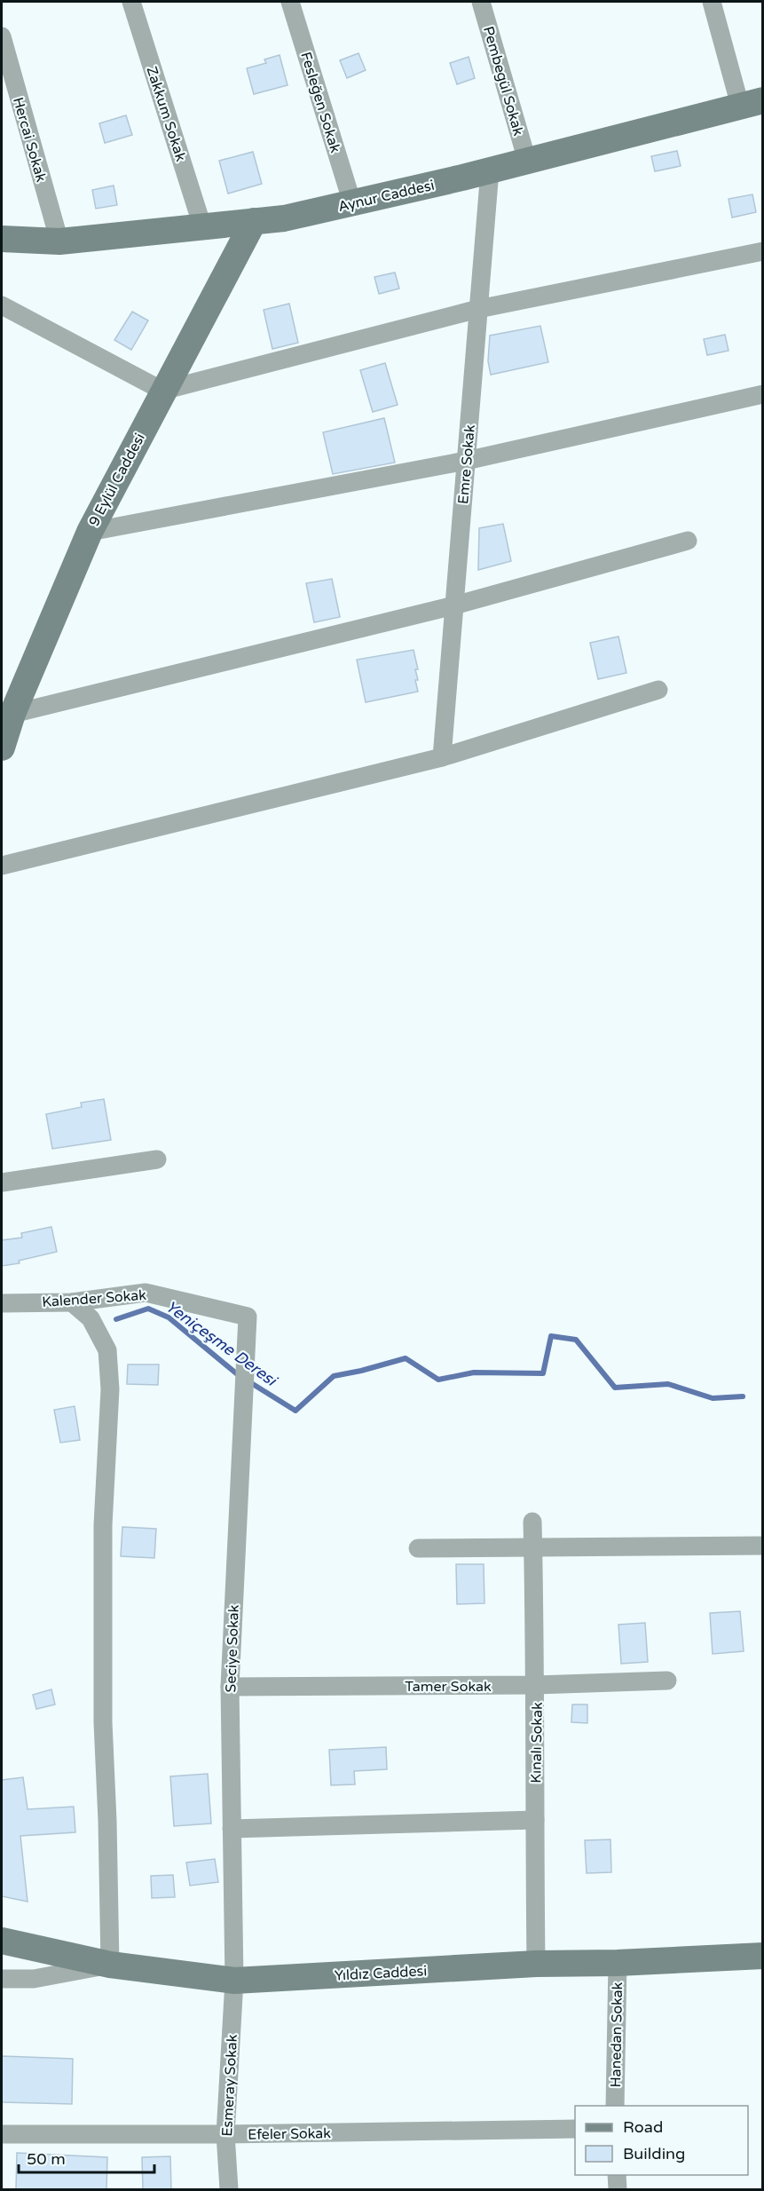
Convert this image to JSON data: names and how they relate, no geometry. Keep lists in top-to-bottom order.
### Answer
{
  "streets": {
    "street": [
      "Pembegül Sokak",
      "Fesleğen Sokak",
      "Zakkum Sokak",
      "Hercai Sokak",
      "Aynur Caddesi",
      "Emre Sokak",
      "9 Eylül Caddesi",
      "Kalender Sokak",
      "Seciye Sokak",
      "Tamer Sokak",
      "Kınalı Sokak",
      "Yıldız Caddesi",
      "Hanedan Sokak",
      "Esmeray Sokak",
      "Efeler Sokak"
    ]
  },
  "crossings": [
    ["Pembegül Sokak", "Aynur Caddesi"],
    ["Fesleğen Sokak", "Aynur Caddesi"],
    ["Zakkum Sokak", "Aynur Caddesi"],
    ["Hercai Sokak", "Aynur Caddesi"],
    ["Aynur Caddesi", "Emre Sokak"],
    ["Aynur Caddesi", "9 Eylül Caddesi"],
    ["Kalender Sokak", "Seciye Sokak"],
    ["Seciye Sokak", "Tamer Sokak"],
    ["Seciye Sokak", "Yıldız Caddesi"],
    ["Seciye Sokak", "Esmeray Sokak"],
    ["Tamer Sokak", "Kınalı Sokak"],
    ["Kınalı Sokak", "Yıldız Caddesi"],
    ["Yıldız Caddesi", "Hanedan Sokak"],
    ["Yıldız Caddesi", "Esmeray Sokak"],
    ["Esmeray Sokak", "Efeler Sokak"]
  ],
  "water": ["Yeniçeşme Deresi"],
  "legend": ["Road", "Building"],
  "scale_bar": "50 m"
}
